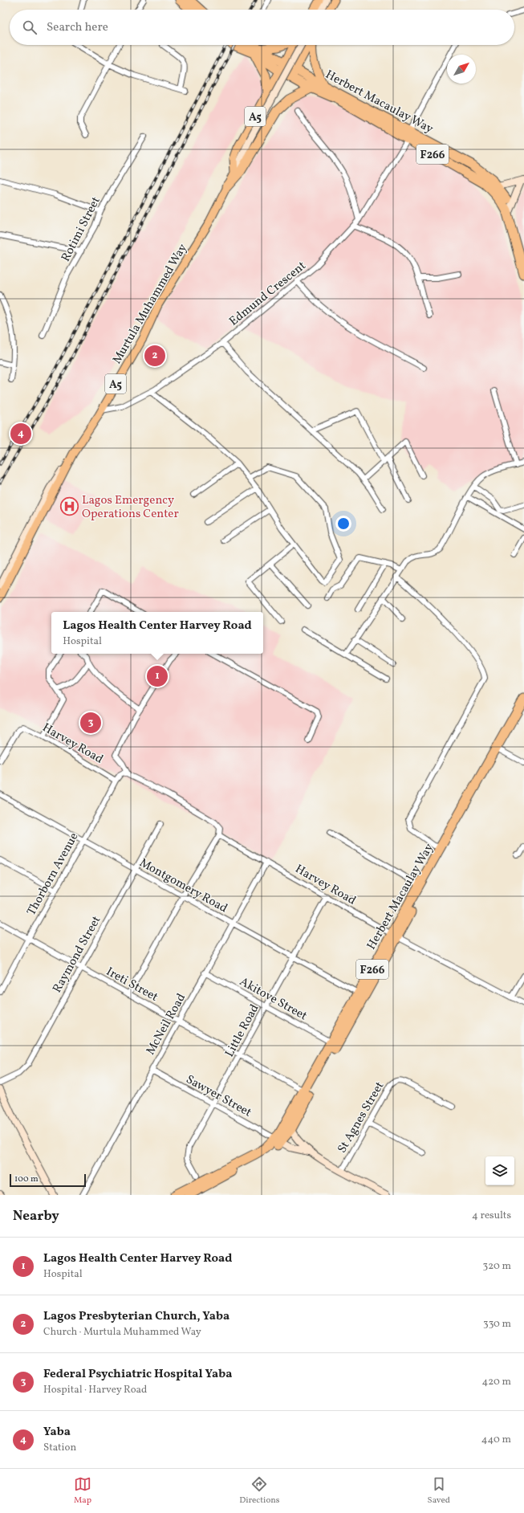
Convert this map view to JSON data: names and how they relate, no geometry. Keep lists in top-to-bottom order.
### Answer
{
  "streets": {
    "highway": ["Herbert Macaulay Way", "F266"],
    "main road": ["A5", "Murtula Muhammed Way"],
    "street": [
      "Rotimi Street",
      "Edmund Crescent",
      "Harvey Road",
      "Thorborn Avenue",
      "Montgomery Road",
      "Raymond Street",
      "Ireti Street",
      "Akitove Street",
      "McNeil Road",
      "Little Road",
      "Sawyer Street",
      "St Agnes Street"
    ]
  },
  "crossings": [
    ["Herbert Macaulay Way", "A5"],
    ["Herbert Macaulay Way", "Edmund Crescent"],
    ["Herbert Macaulay Way", "Harvey Road"],
    ["Herbert Macaulay Way", "Montgomery Road"],
    ["Herbert Macaulay Way", "Ireti Street"],
    ["Herbert Macaulay Way", "Akitove Street"],
    ["Herbert Macaulay Way", "Sawyer Street"],
    ["A5", "Murtula Muhammed Way"],
    ["Edmund Crescent", "Murtula Muhammed Way"],
    ["Harvey Road", "Thorborn Avenue"],
    ["Harvey Road", "McNeil Road"],
    ["Harvey Road", "Little Road"],
    ["Thorborn Avenue", "Montgomery Road"],
    ["Thorborn Avenue", "Ireti Street"],
    ["Montgomery Road", "Raymond Street"],
    ["Montgomery Road", "McNeil Road"],
    ["Montgomery Road", "Little Road"],
    ["Raymond Street", "Ireti Street"],
    ["Ireti Street", "McNeil Road"],
    ["Ireti Street", "Little Road"],
    ["Akitove Street", "McNeil Road"],
    ["Akitove Street", "Little Road"],
    ["McNeil Road", "Sawyer Street"],
    ["Little Road", "Sawyer Street"]
  ],
  "places": {
    "hospital": ["Lagos Emergency Operations Center"]
  },
  "scale_bar": "100 m",
  "north": "top right",
  "page": {
    "search": "Search here",
    "pins": [
      "2",
      "4",
      "1",
      "3"
    ],
    "popup": ["Lagos Health Center Harvey Road", "Hospital"],
    "scale": "100 m",
    "heading": ["Nearby", "4 results"],
    "list": [
      {
        "mark": "1",
        "name": "Lagos Health Center Harvey Road",
        "note": "Hospital",
        "value": "320 m"
      },
      {
        "mark": "2",
        "name": "Lagos Presbyterian Church, Yaba",
        "note": "Church · Murtula Muhammed Way",
        "value": "330 m"
      },
      {
        "mark": "3",
        "name": "Federal Psychiatric Hospital Yaba",
        "note": "Hospital · Harvey Road",
        "value": "420 m"
      },
      {
        "mark": "4",
        "name": "Yaba",
        "note": "Station",
        "value": "440 m"
      }
    ],
    "nav": ["Map", "Directions", "Saved"]
  }
}
